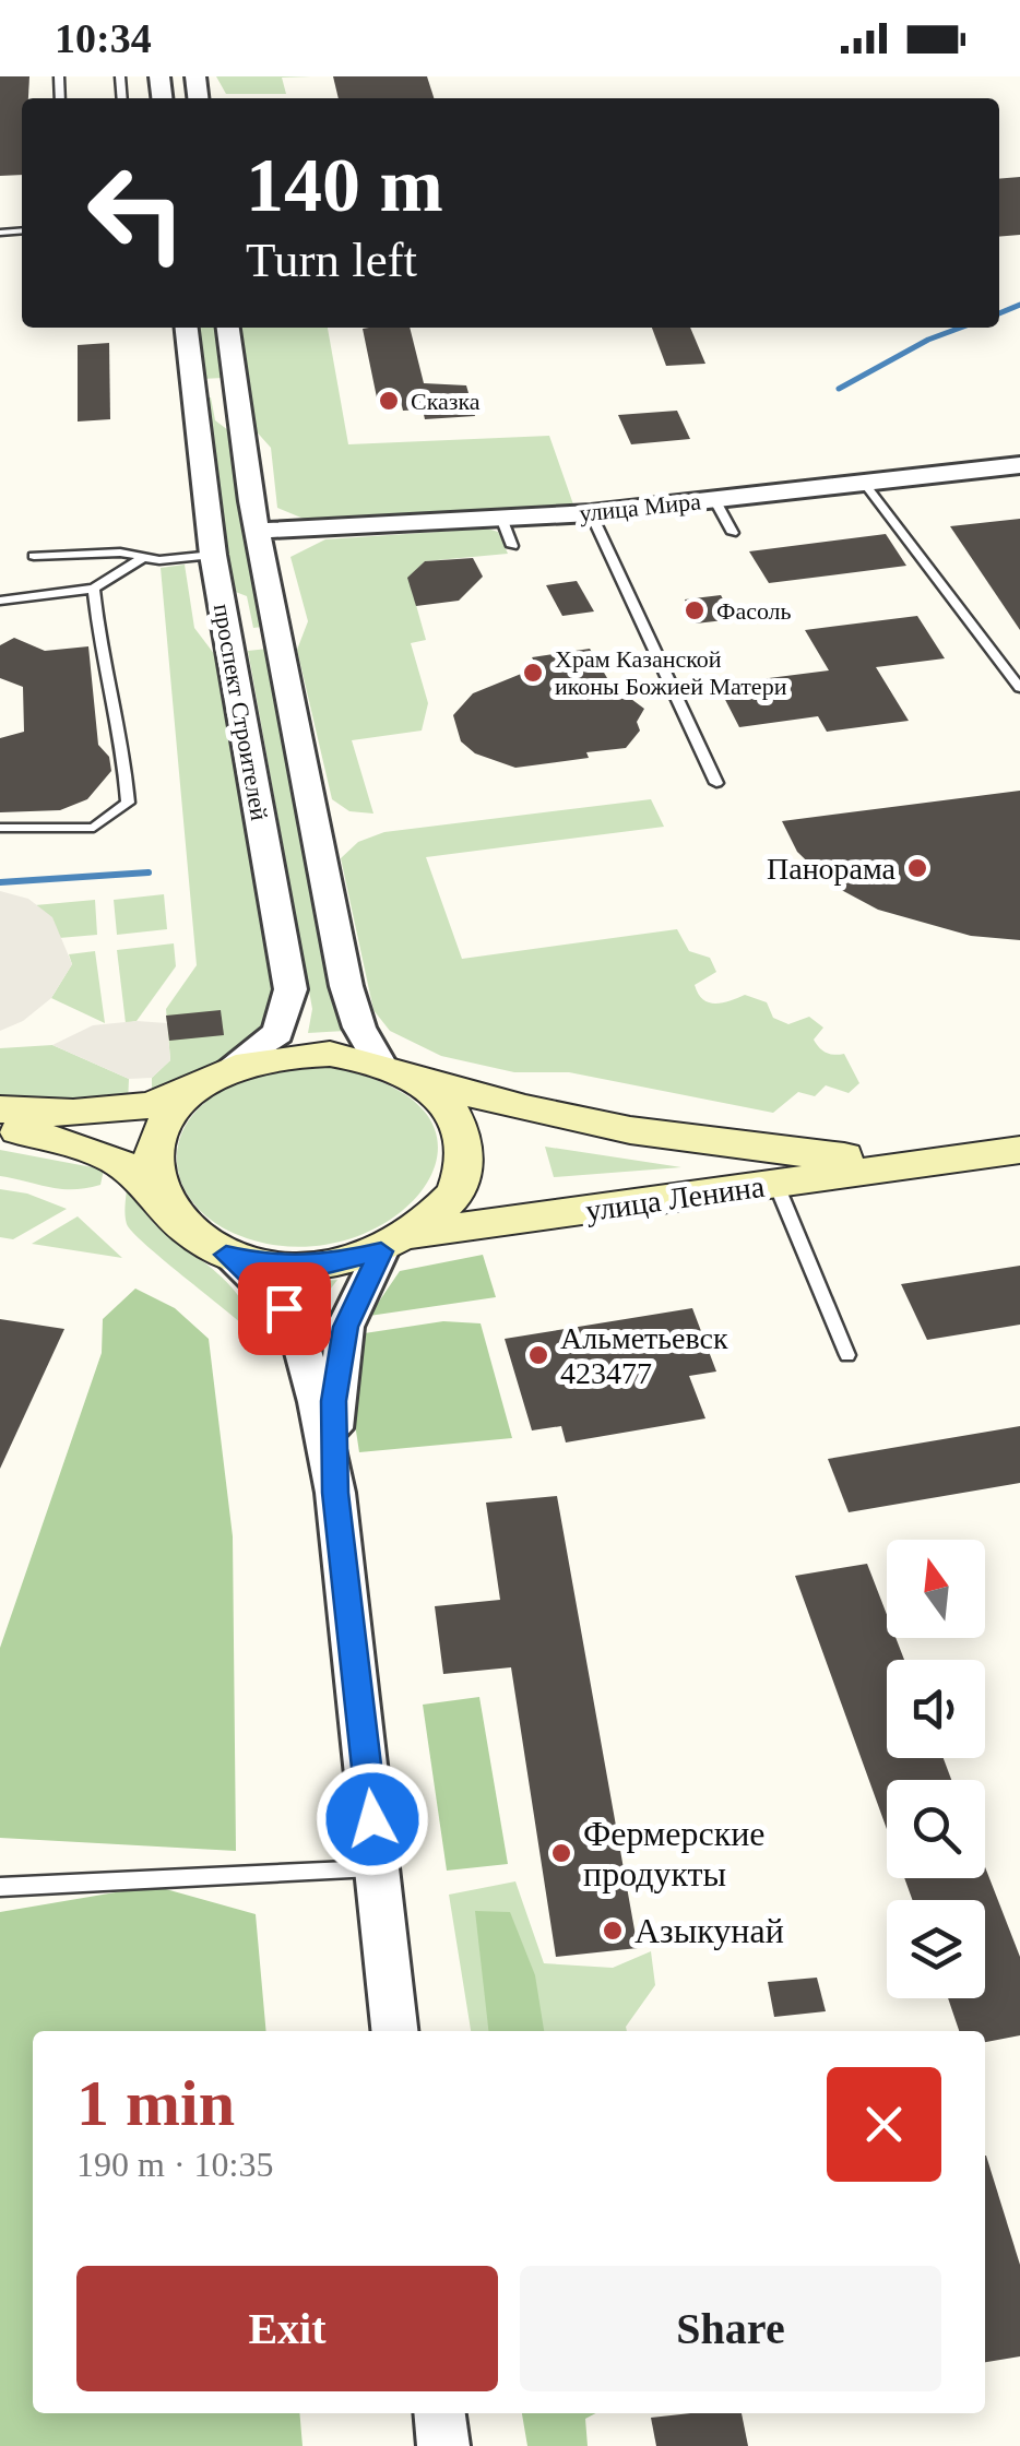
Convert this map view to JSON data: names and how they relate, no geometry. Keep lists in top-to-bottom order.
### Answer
{
  "streets": {
    "main road": ["улица Ленина"],
    "street": ["улица Мира", "проспект Строителей"]
  },
  "crossings": [
    ["улица Мира", "проспект Строителей"],
    ["проспект Строителей", "улица Ленина"]
  ],
  "places": [
    "Сказка",
    "Фасоль",
    "Храм Казанской иконы Божией Матери",
    "Панорама",
    "Альметьевск 423477",
    "Фермерские продукты",
    "Азыкунай"
  ],
  "north": "top",
  "page": {
    "status": "10:34",
    "turn": ["140 m", "Turn left"],
    "heading": ["1 min", "190 m · 10:35"],
    "buttons": ["Exit", "Share"]
  }
}
